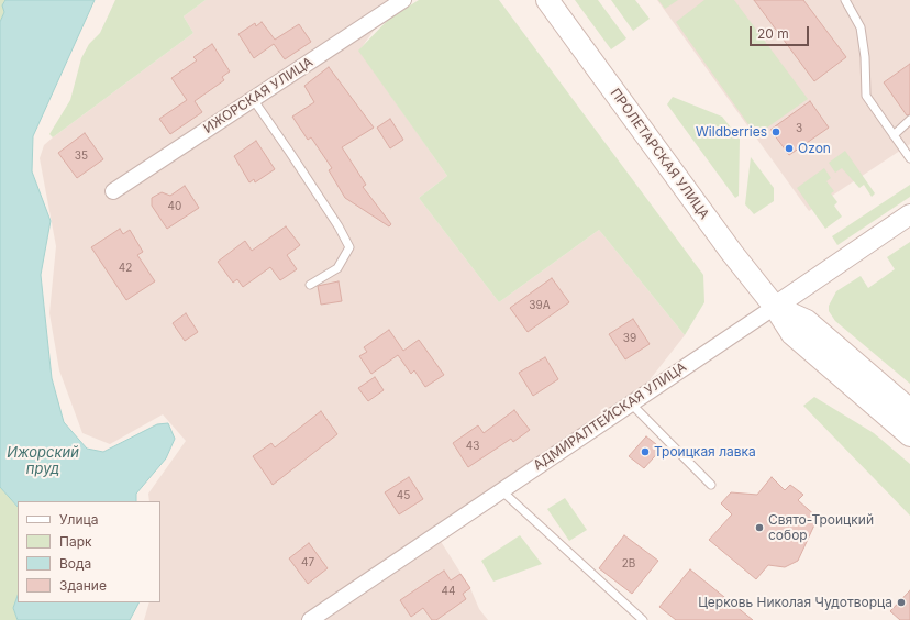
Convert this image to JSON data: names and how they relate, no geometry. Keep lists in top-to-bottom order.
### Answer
{
  "streets": {
    "main road": ["ПРОЛЕТАРСКАЯ УЛИЦА"],
    "street": ["ИЖОРСКАЯ УЛИЦА", "АДМИРАЛТЕЙСКАЯ УЛИЦА"]
  },
  "crossings": [
    ["ПРОЛЕТАРСКАЯ УЛИЦА", "АДМИРАЛТЕЙСКАЯ УЛИЦА"]
  ],
  "water": ["Ижорский пруд"],
  "places": [
    "Wildberries",
    "Ozon",
    "Троицкая лавка",
    "Свято-Троицкий собор",
    "Церковь Николая Чудотворца"
  ],
  "house_numbers": [
    "3",
    "35",
    "40",
    "42",
    "39А",
    "39",
    "43",
    "45",
    "47",
    "2В",
    "44"
  ],
  "legend": [
    "Улица",
    "Парк",
    "Вода",
    "Здание"
  ],
  "scale_bar": "20 m"
}
